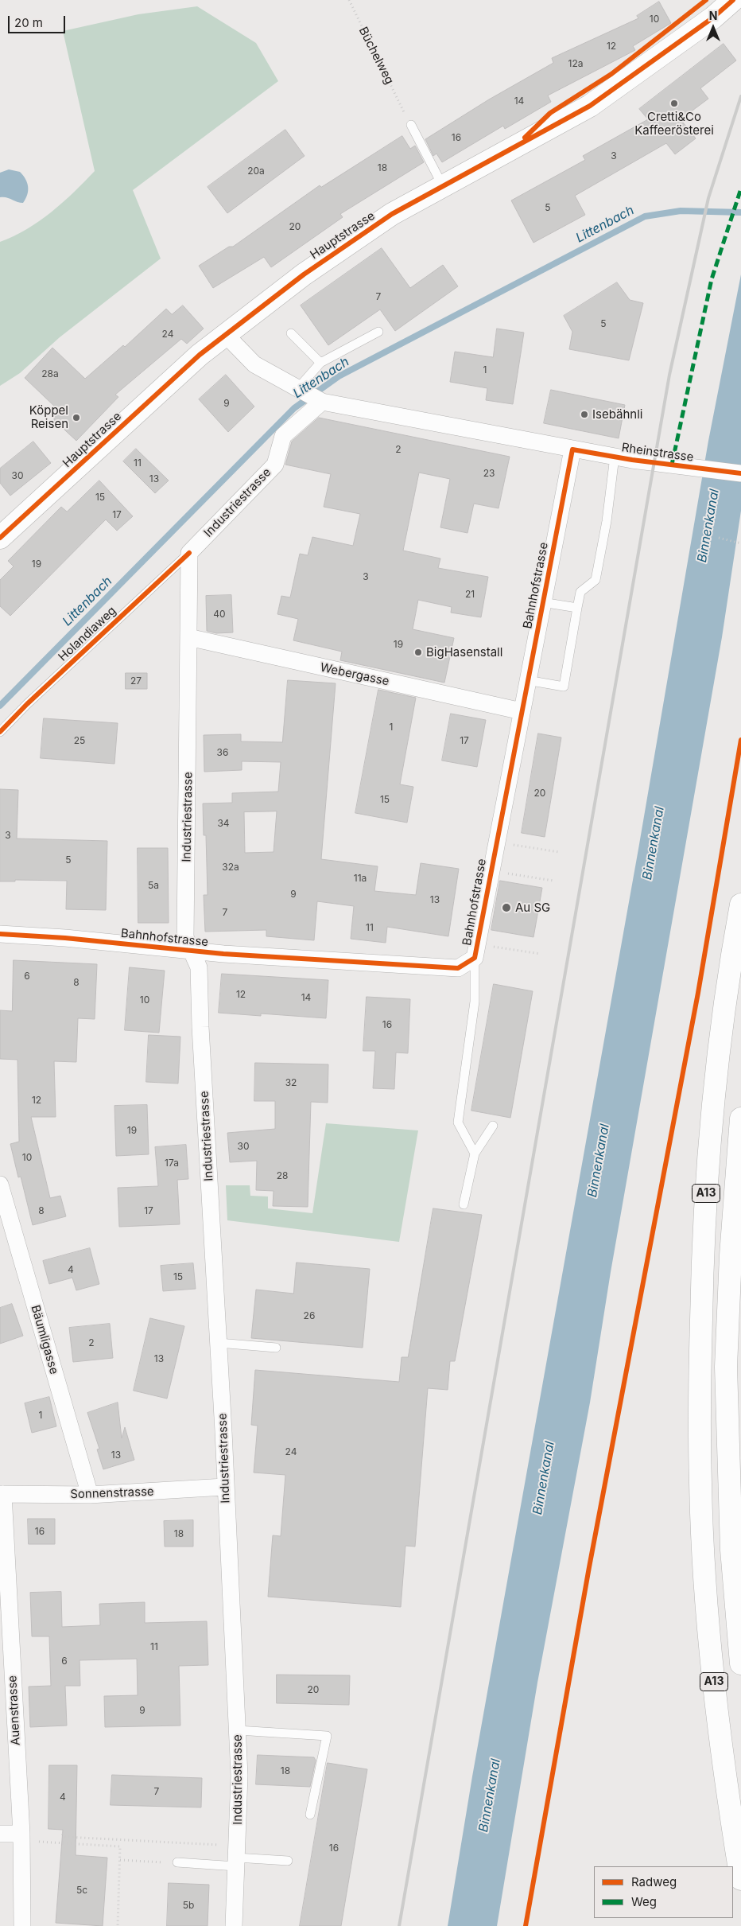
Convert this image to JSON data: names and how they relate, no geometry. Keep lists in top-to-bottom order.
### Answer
{
  "streets": {
    "main road": ["Hauptstrasse", "A13"],
    "street": [
      "Rheinstrasse",
      "Industriestrasse",
      "Bahnhofstrasse",
      "Webergasse",
      "Bäumligasse",
      "Sonnenstrasse",
      "Auenstrasse"
    ],
    "lane": ["Holandiaweg"],
    "path": ["Büchelweg"]
  },
  "crossings": [
    ["Hauptstrasse", "Rheinstrasse"],
    ["Rheinstrasse", "Industriestrasse"],
    ["Rheinstrasse", "Bahnhofstrasse"],
    ["Industriestrasse", "Bahnhofstrasse"],
    ["Industriestrasse", "Holandiaweg"],
    ["Industriestrasse", "Webergasse"],
    ["Industriestrasse", "Sonnenstrasse"],
    ["Bahnhofstrasse", "Webergasse"],
    ["Bäumligasse", "Sonnenstrasse"],
    ["Sonnenstrasse", "Auenstrasse"]
  ],
  "water": ["Littenbach", "Binnenkanal"],
  "places": [
    "Cretti&Co Kaffeerösterei",
    "Isebähnli",
    "Köppel Reisen",
    "BigHasenstall",
    "Au SG"
  ],
  "house_numbers": [
    "10",
    "12",
    "12a",
    "14",
    "16",
    "3",
    "18",
    "20a",
    "5",
    "20",
    "7",
    "5",
    "24",
    "1",
    "28a",
    "9",
    "2",
    "11",
    "23",
    "30",
    "13",
    "15",
    "17",
    "19",
    "3",
    "21",
    "40",
    "19",
    "27",
    "1",
    "25",
    "17",
    "36",
    "20",
    "15",
    "34",
    "3",
    "5",
    "32a",
    "11a",
    "5a",
    "9",
    "13",
    "7",
    "11",
    "6",
    "8",
    "12",
    "14",
    "10",
    "16",
    "32",
    "12",
    "19",
    "30",
    "10",
    "17a",
    "28",
    "8",
    "17",
    "4",
    "15",
    "26",
    "2",
    "13",
    "1",
    "24",
    "13",
    "16",
    "18",
    "11",
    "6",
    "20",
    "9",
    "18",
    "7",
    "4",
    "16",
    "5c",
    "5b"
  ],
  "legend": ["Radweg", "Weg"],
  "scale_bar": "20 m",
  "north": "top"
}
